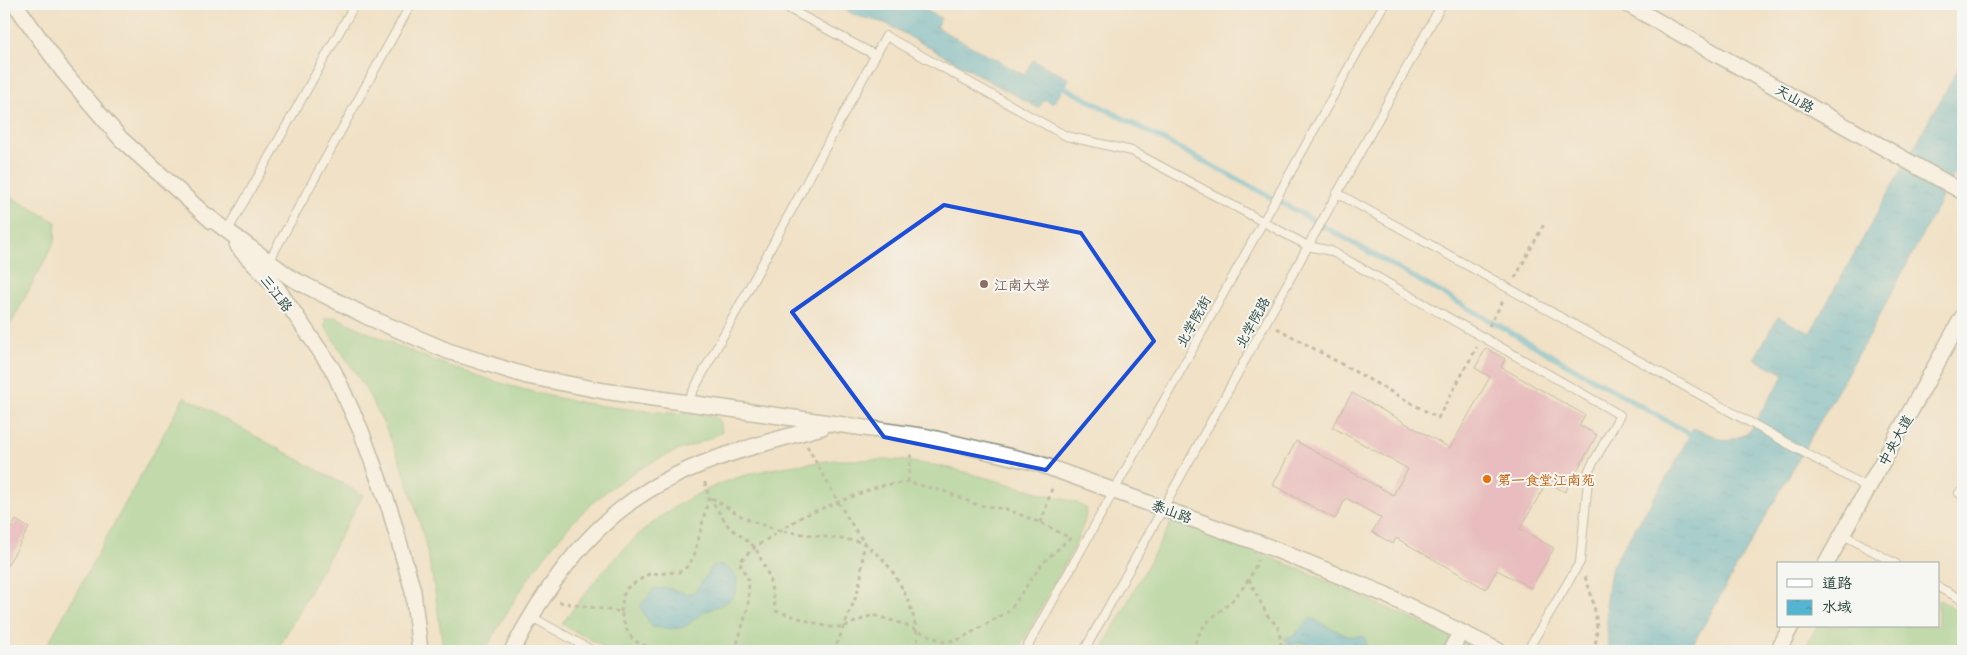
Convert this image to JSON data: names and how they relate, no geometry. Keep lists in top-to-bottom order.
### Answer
{
  "streets": {
    "street": [
      "天山路",
      "三江路",
      "中央大道",
      "泰山路"
    ],
    "lane": ["北学院街", "北学院路"]
  },
  "crossings": [
    ["三江路", "泰山路"],
    ["北学院街", "泰山路"],
    ["北学院路", "泰山路"]
  ],
  "places": ["江南大学", "第一食堂江南苑"],
  "legend": ["道路", "水域"]
}
